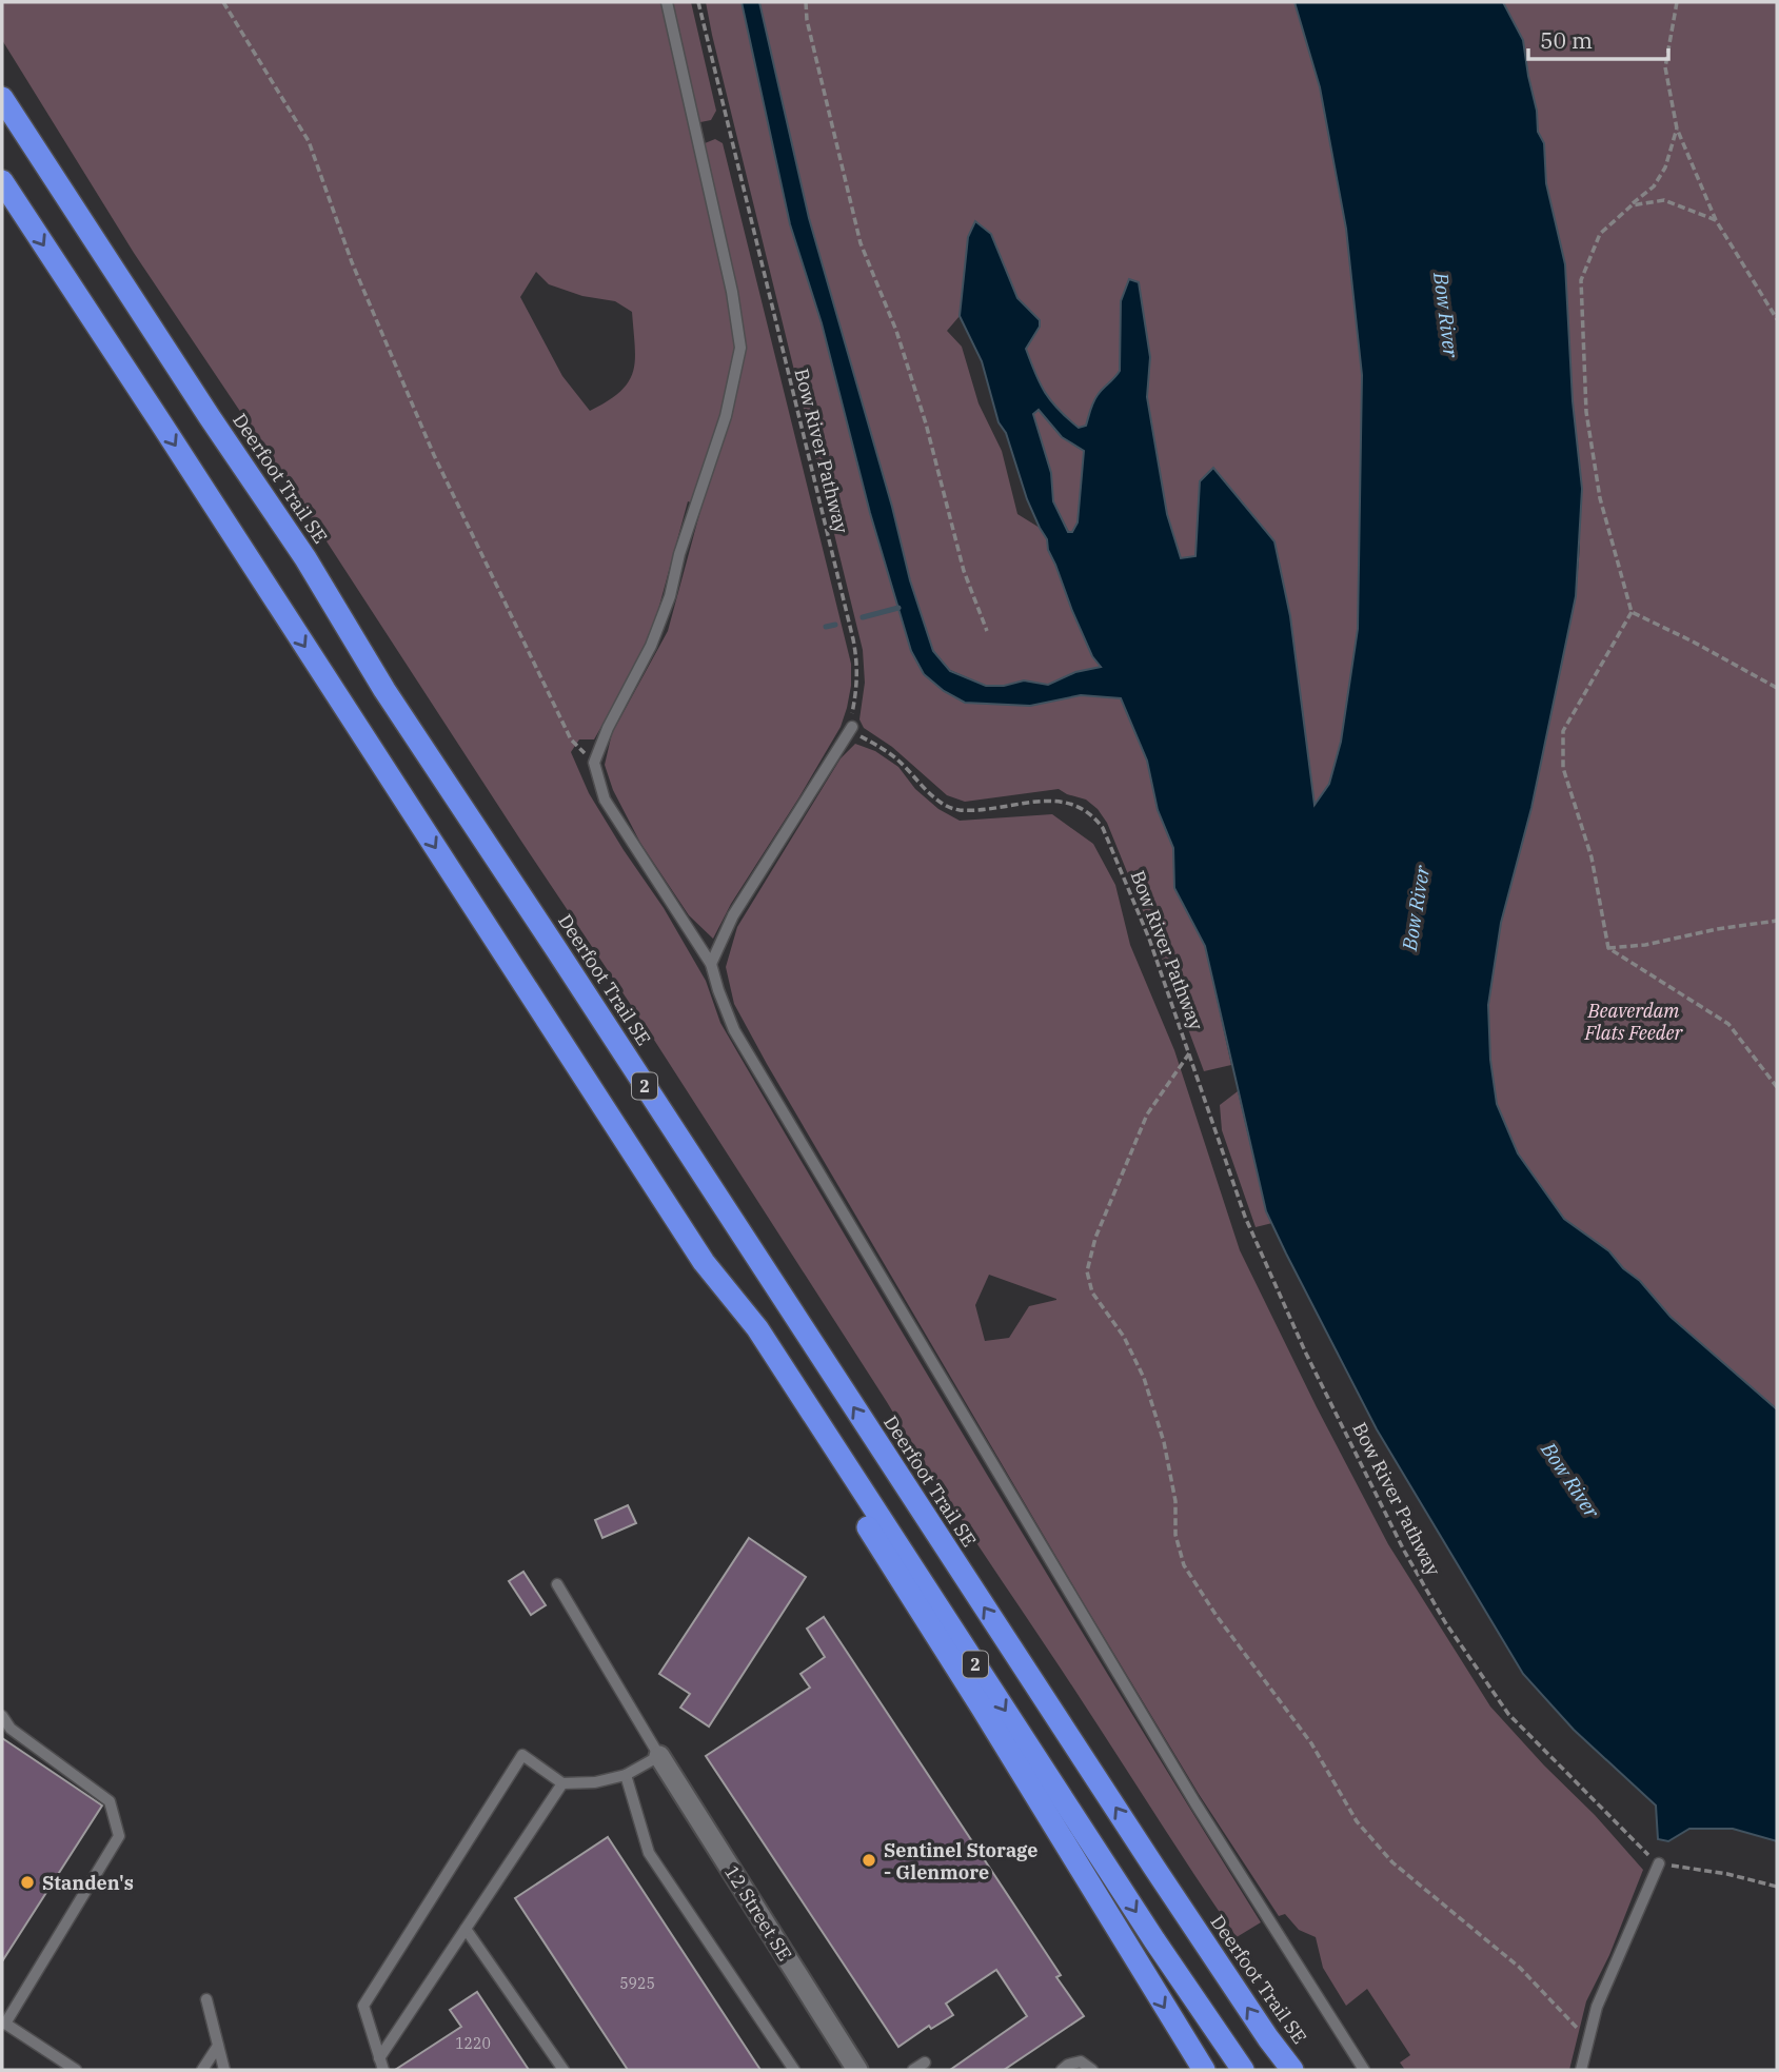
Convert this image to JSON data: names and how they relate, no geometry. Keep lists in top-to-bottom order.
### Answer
{
  "streets": {
    "highway": ["Deerfoot Trail SE", "2"],
    "street": ["12 Street SE"],
    "path": ["Bow River Pathway"]
  },
  "water": ["Bow River"],
  "parks": ["Beaverdam Flats Feeder"],
  "places": ["Sentinel Storage - Glenmore", "Standen's"],
  "house_numbers": ["5925", "1220"],
  "scale_bar": "50 m"
}
